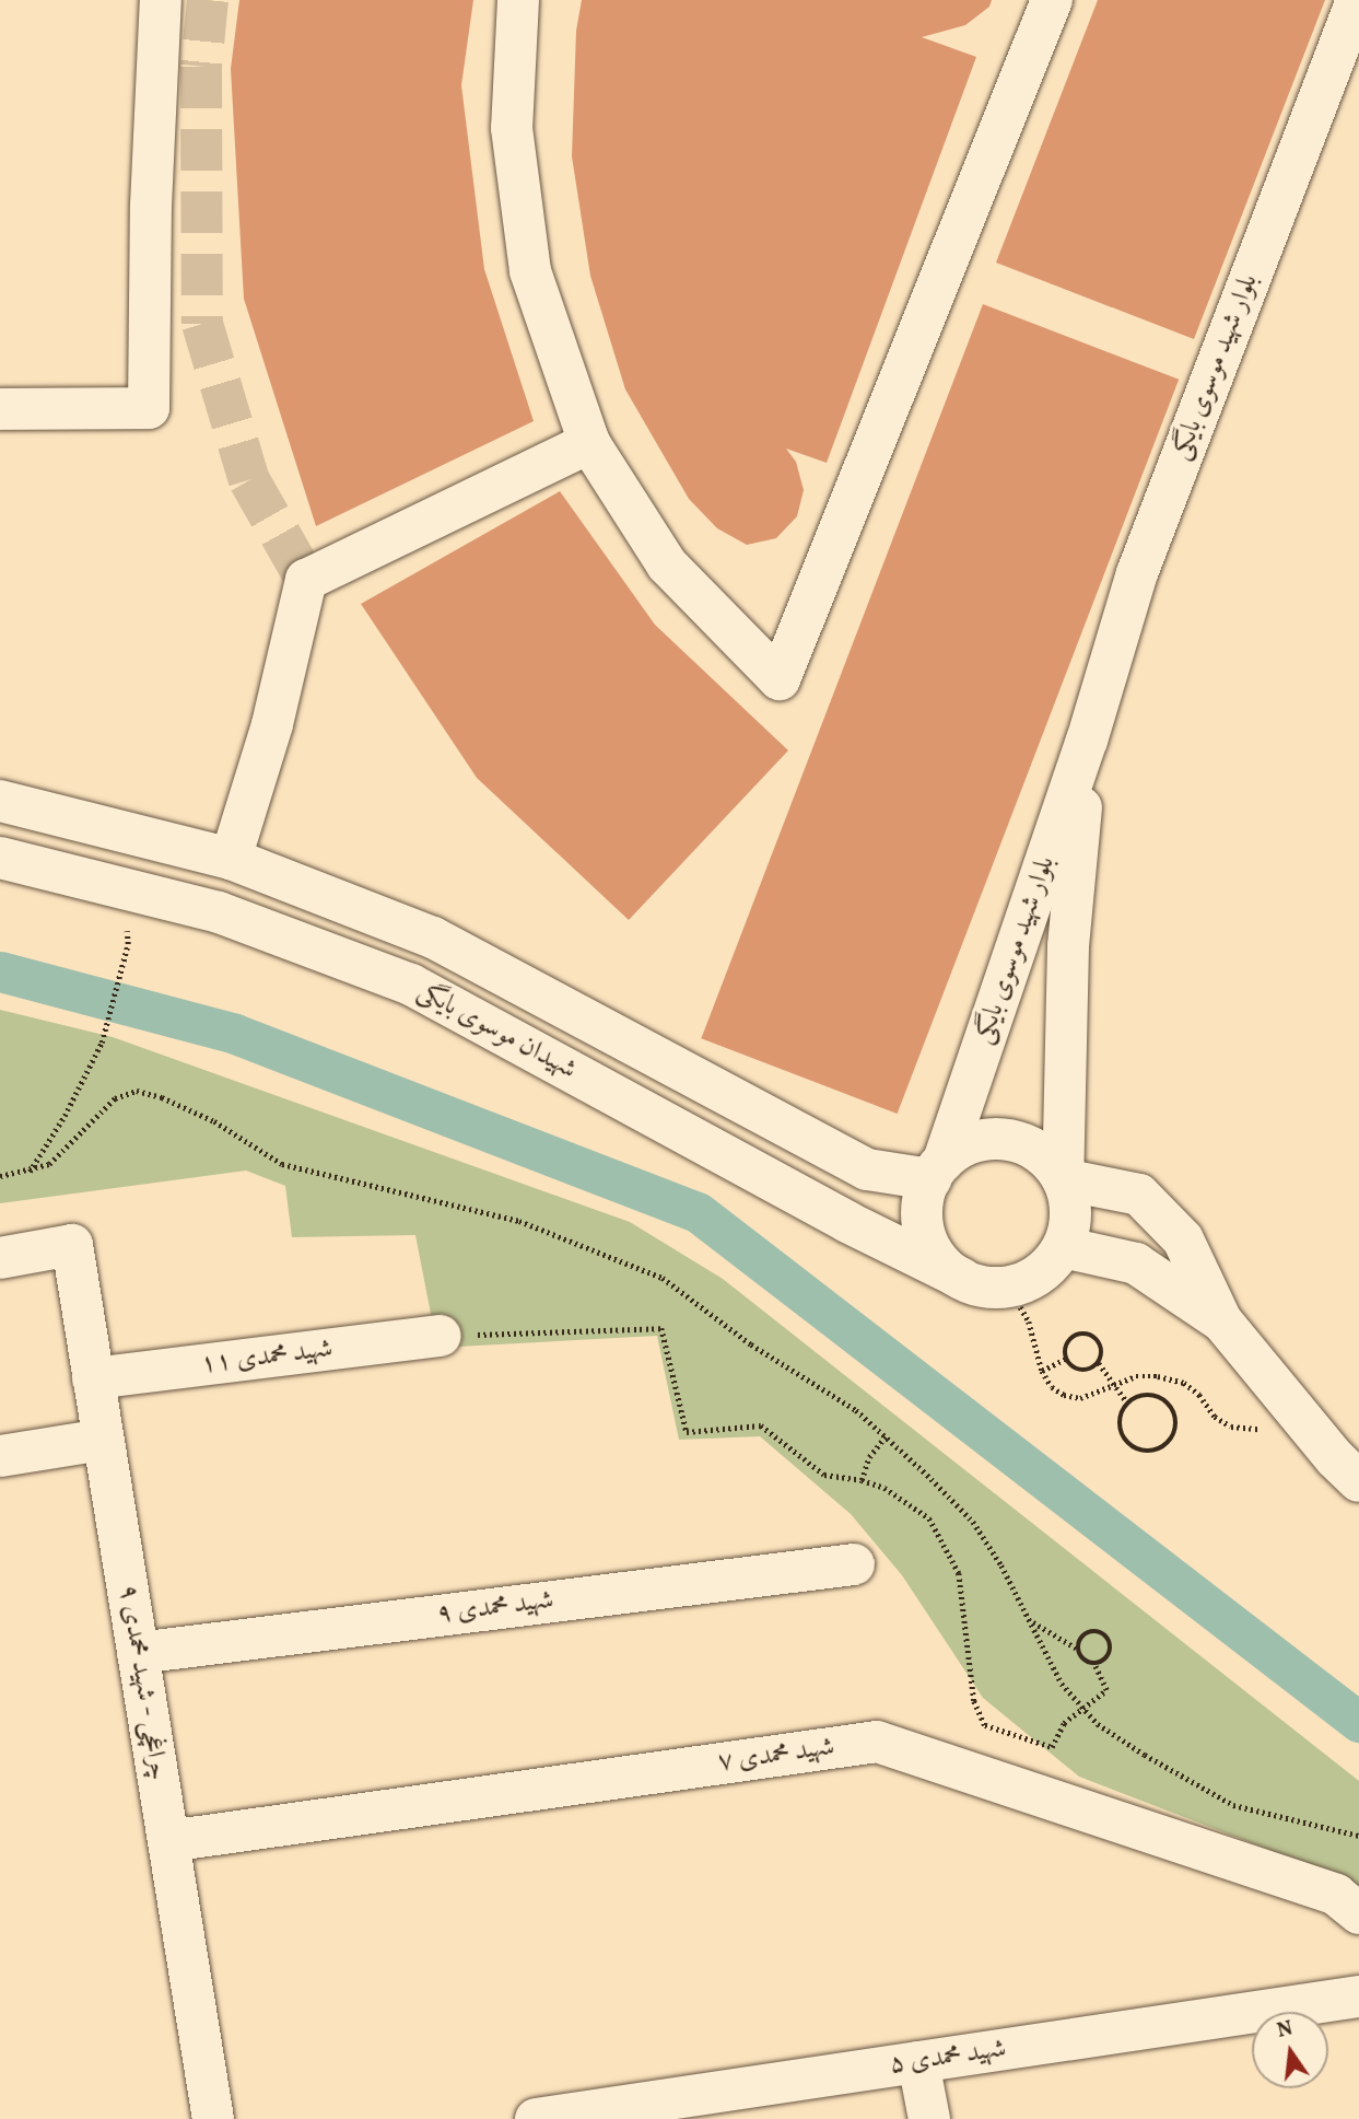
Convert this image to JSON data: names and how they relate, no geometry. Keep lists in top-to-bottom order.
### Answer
{
  "streets": {
    "street": [
      "بلوار شهید موسوی بایگی",
      "شهیدان موسوی بایگی",
      "شهید محمدی ۱۱",
      "شهید محمدی ۹",
      "۹ چراغچی - شهید محمدی",
      "شهید محمدی ۷",
      "شهید محمدی ۵"
    ]
  },
  "crossings": [
    ["بلوار شهید موسوی بایگی", "شهیدان موسوی بایگی"],
    ["شهید محمدی ۱۱", "۹ چراغچی - شهید محمدی"],
    ["شهید محمدی ۹", "۹ چراغچی - شهید محمدی"],
    ["۹ چراغچی - شهید محمدی", "شهید محمدی ۷"]
  ],
  "north": "top"
}
